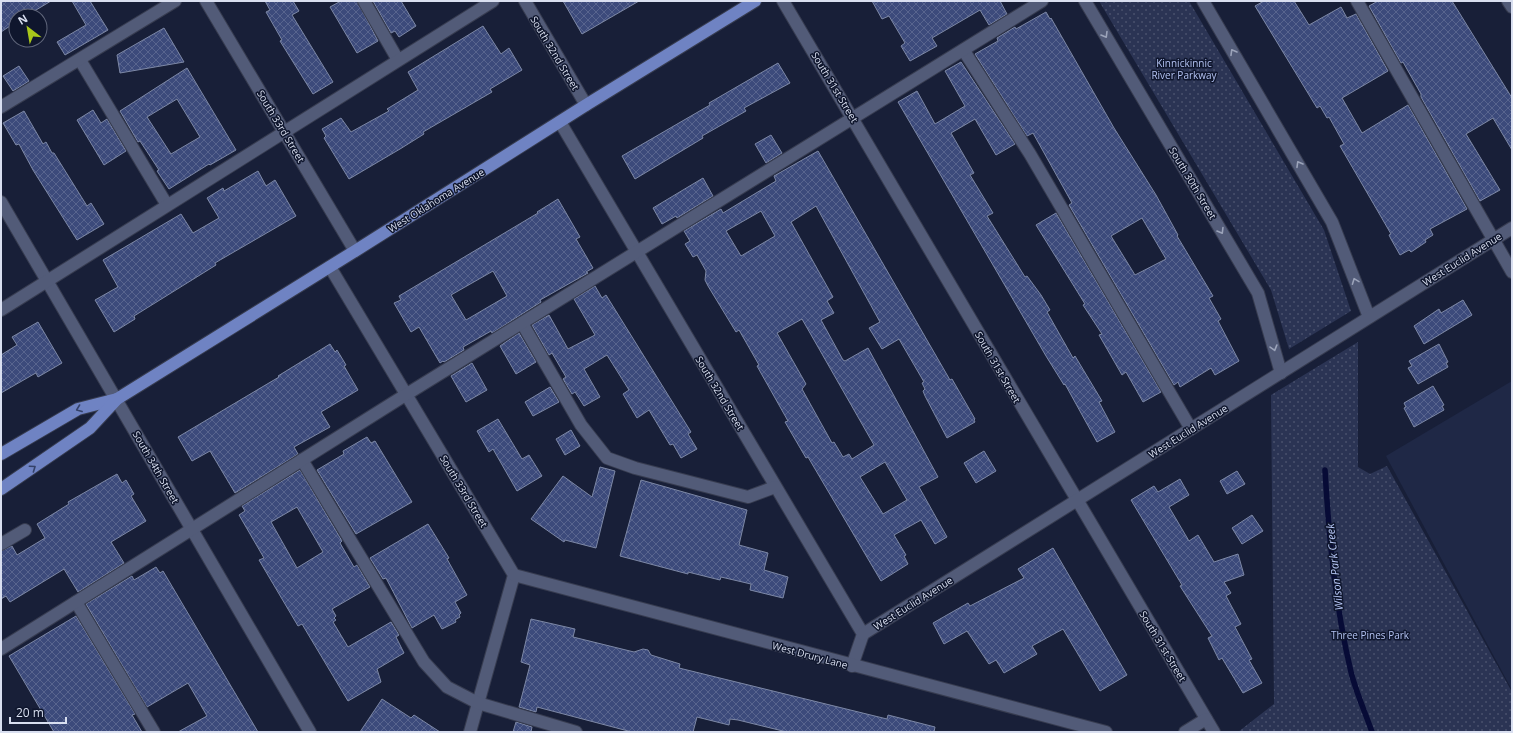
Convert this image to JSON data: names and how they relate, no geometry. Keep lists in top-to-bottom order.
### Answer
{
  "streets": {
    "main road": ["West Oklahoma Avenue"],
    "street": [
      "South 32nd Street",
      "South 31st Street",
      "South 33rd Street",
      "South 30th Street",
      "West Euclid Avenue",
      "South 34th Street",
      "West Drury Lane"
    ]
  },
  "crossings": [
    ["South 32nd Street", "West Oklahoma Avenue"],
    ["South 32nd Street", "West Euclid Avenue"],
    ["South 31st Street", "West Euclid Avenue"],
    ["South 33rd Street", "West Oklahoma Avenue"],
    ["South 33rd Street", "West Drury Lane"],
    ["South 30th Street", "West Euclid Avenue"],
    ["West Oklahoma Avenue", "South 34th Street"]
  ],
  "water": ["Wilson Park Creek"],
  "parks": ["Kinnickinnic River Parkway", "Three Pines Park"],
  "scale_bar": "20 m",
  "north": "top left"
}
